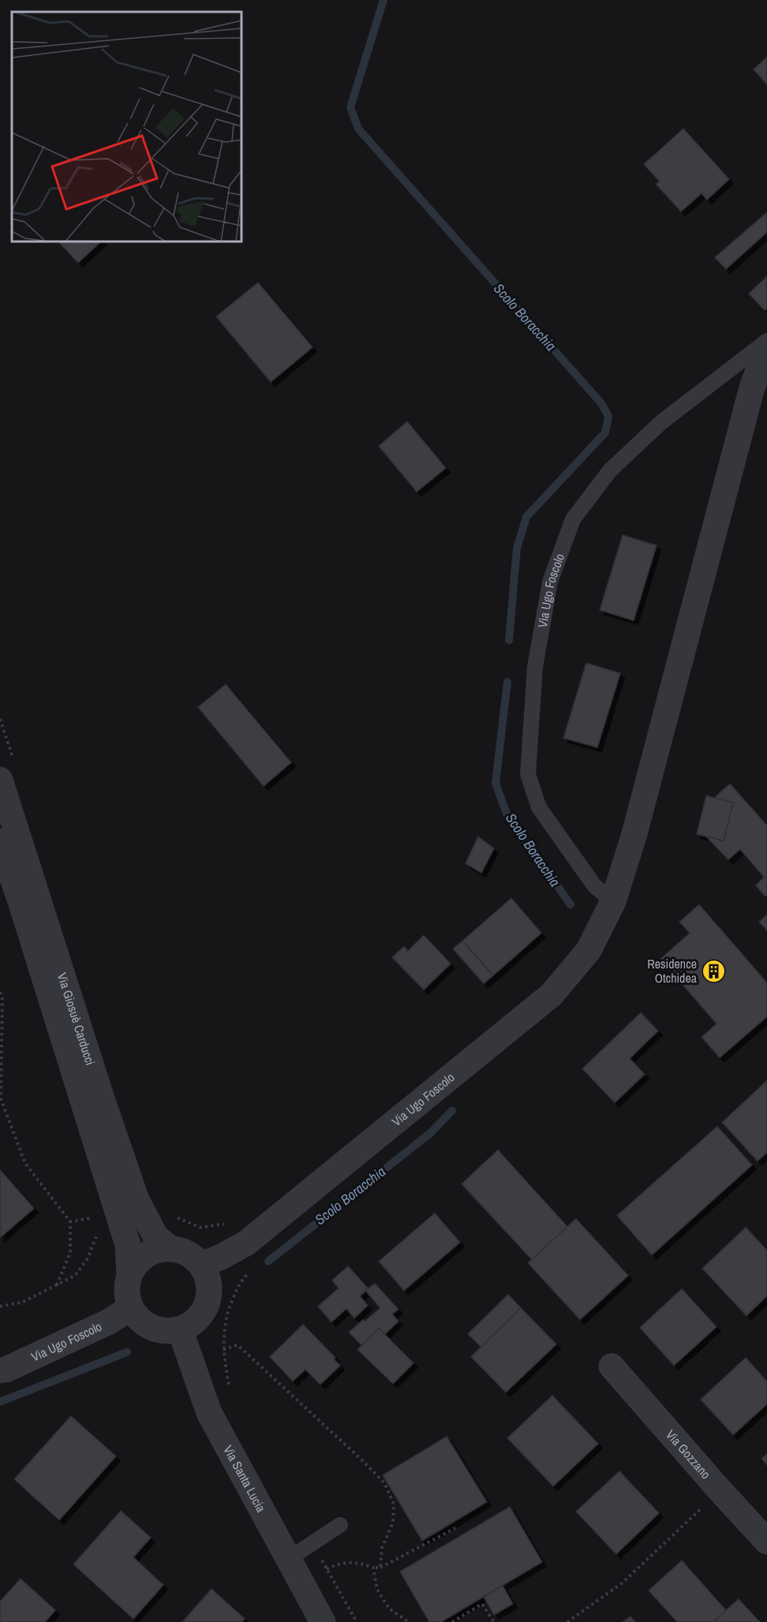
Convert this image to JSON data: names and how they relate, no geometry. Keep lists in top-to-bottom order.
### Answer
{
  "streets": {
    "street": [
      "Via Ugo Foscolo",
      "Via Giosuè Carducci",
      "Via Gozzano",
      "Via Santa Lucia"
    ]
  },
  "crossings": [
    ["Via Ugo Foscolo", "Via Giosuè Carducci"],
    ["Via Ugo Foscolo", "Via Santa Lucia"],
    ["Via Giosuè Carducci", "Via Santa Lucia"]
  ],
  "water": ["Scolo Boracchia"],
  "places": {
    "building": ["Residence Otchidea"]
  }
}
